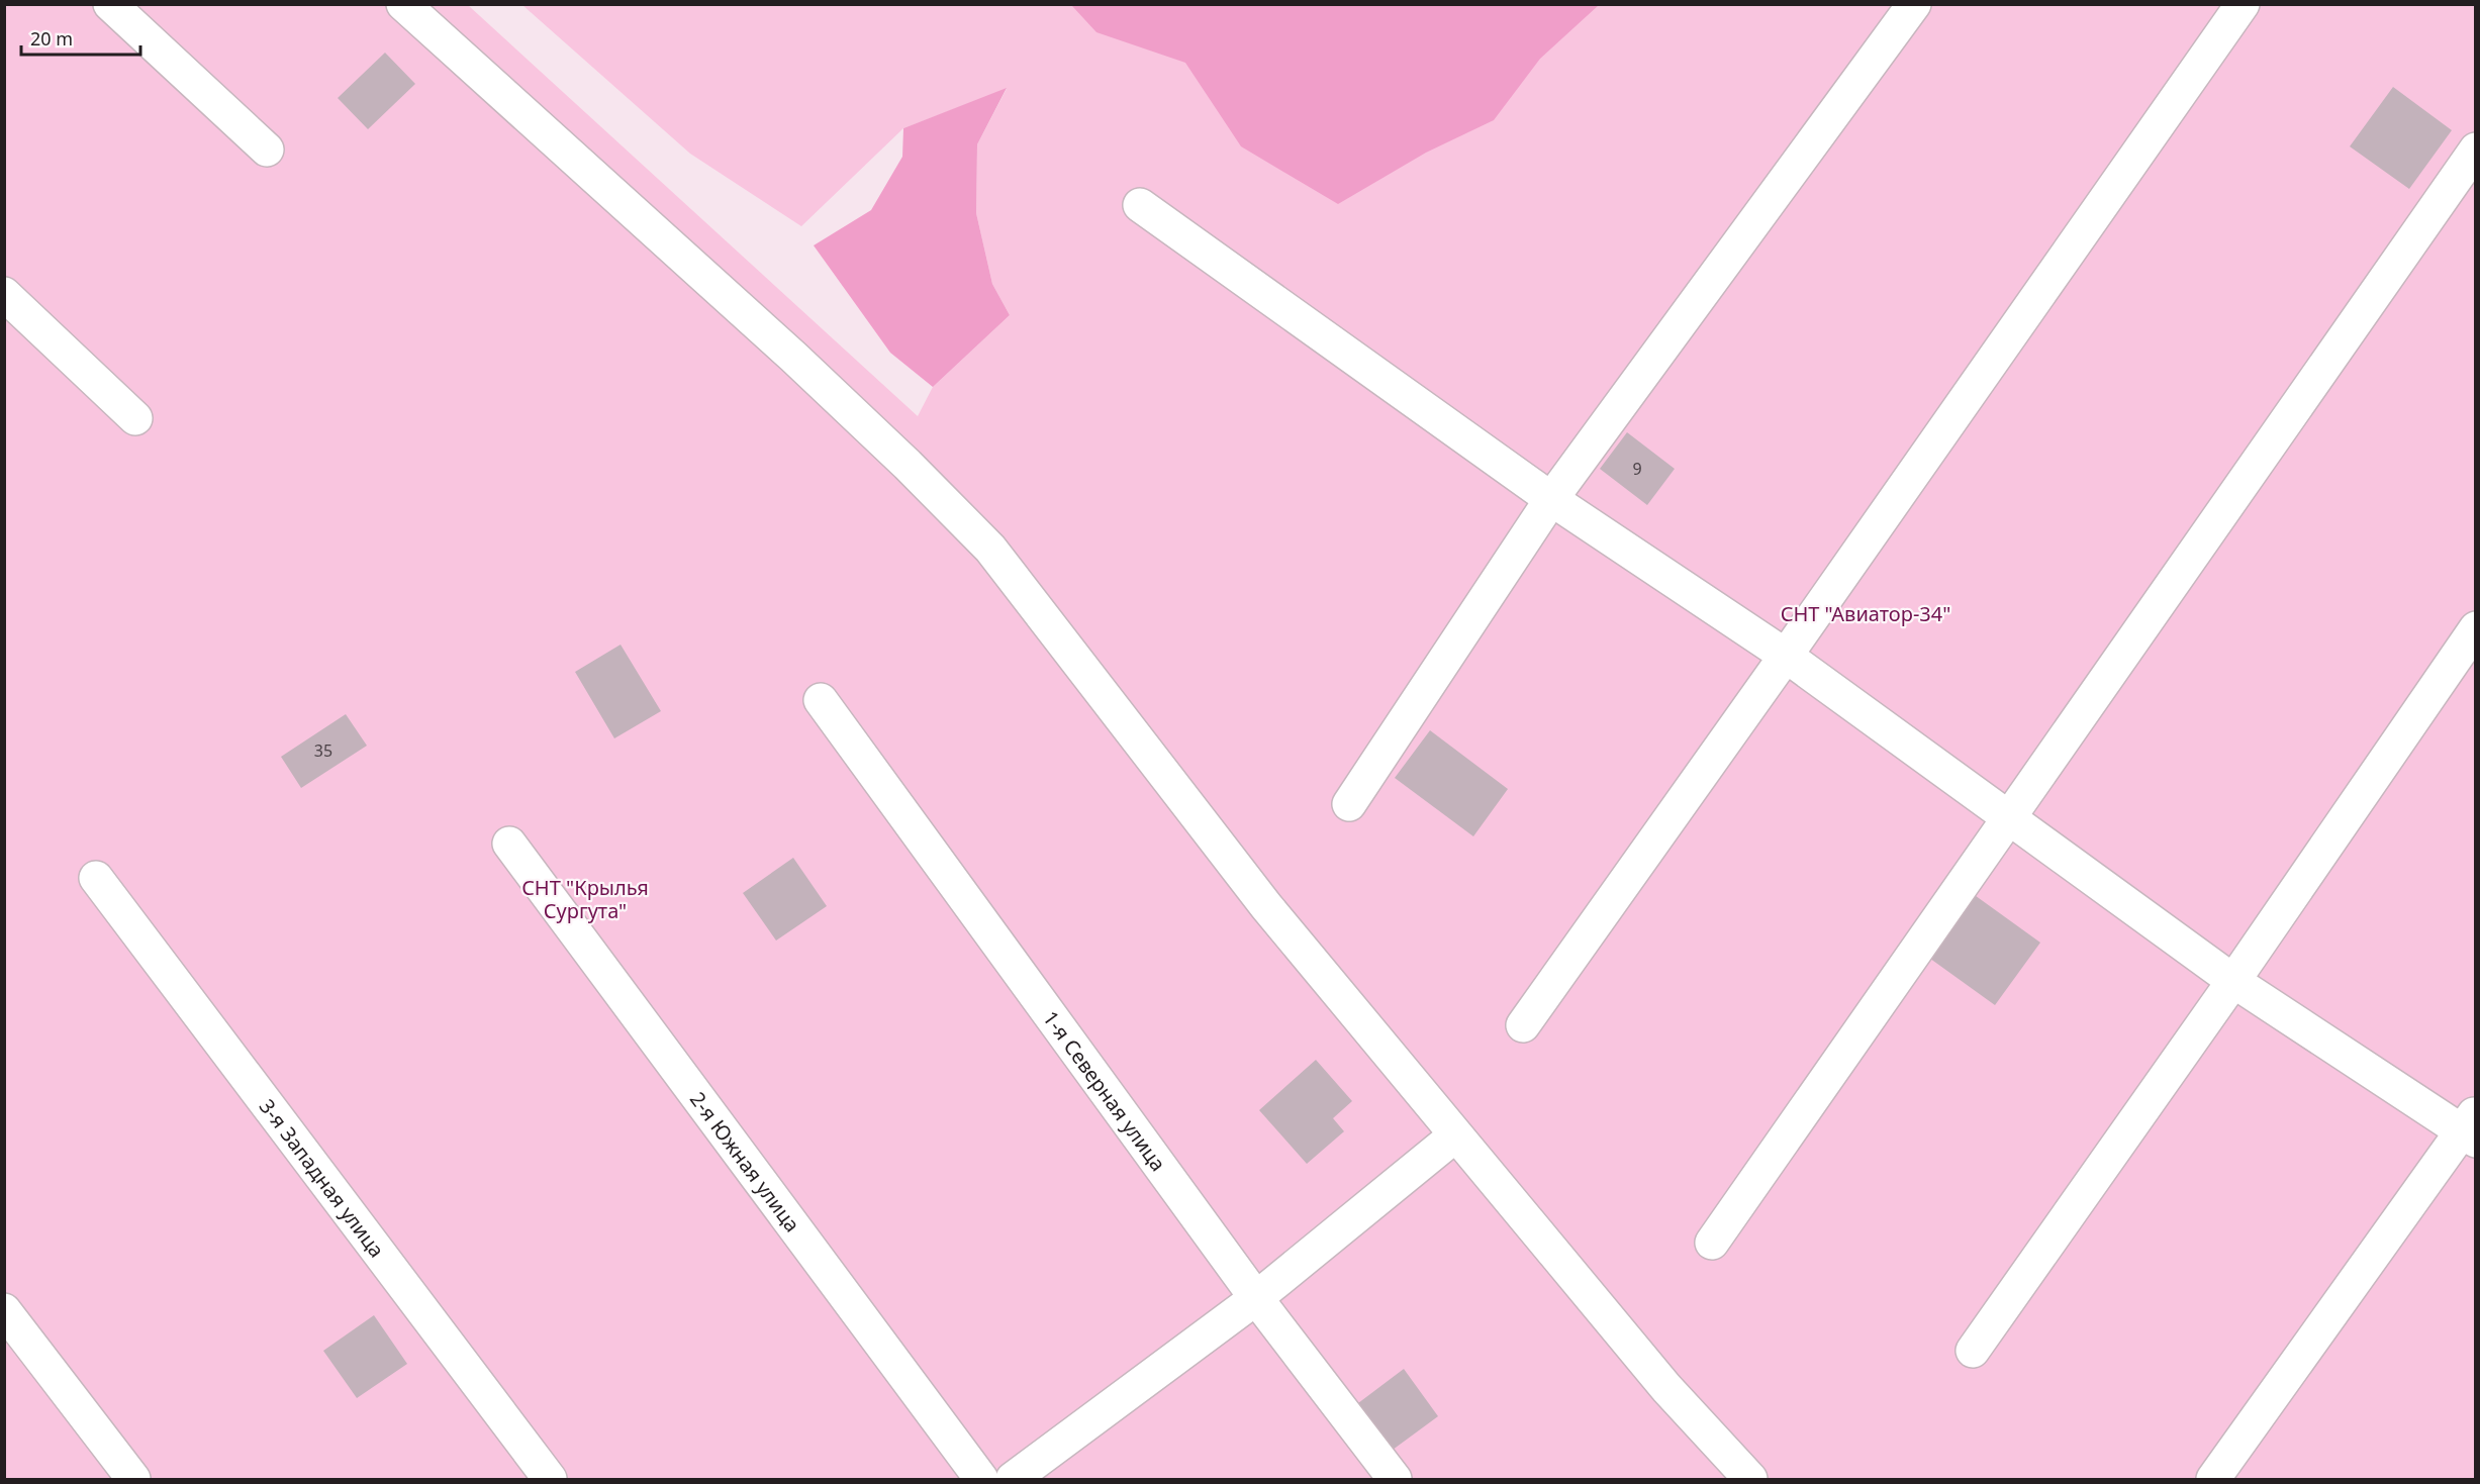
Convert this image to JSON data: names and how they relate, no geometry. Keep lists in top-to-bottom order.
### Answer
{
  "streets": {
    "street": ["1-я Северная улица", "2-я Южная улица", "3-я Западная улица"]
  },
  "parks": ["СНТ \"Авиатор-34\"", "CНТ \"Крылья Сургута\""],
  "house_numbers": ["9", "35"],
  "scale_bar": "20 m"
}
